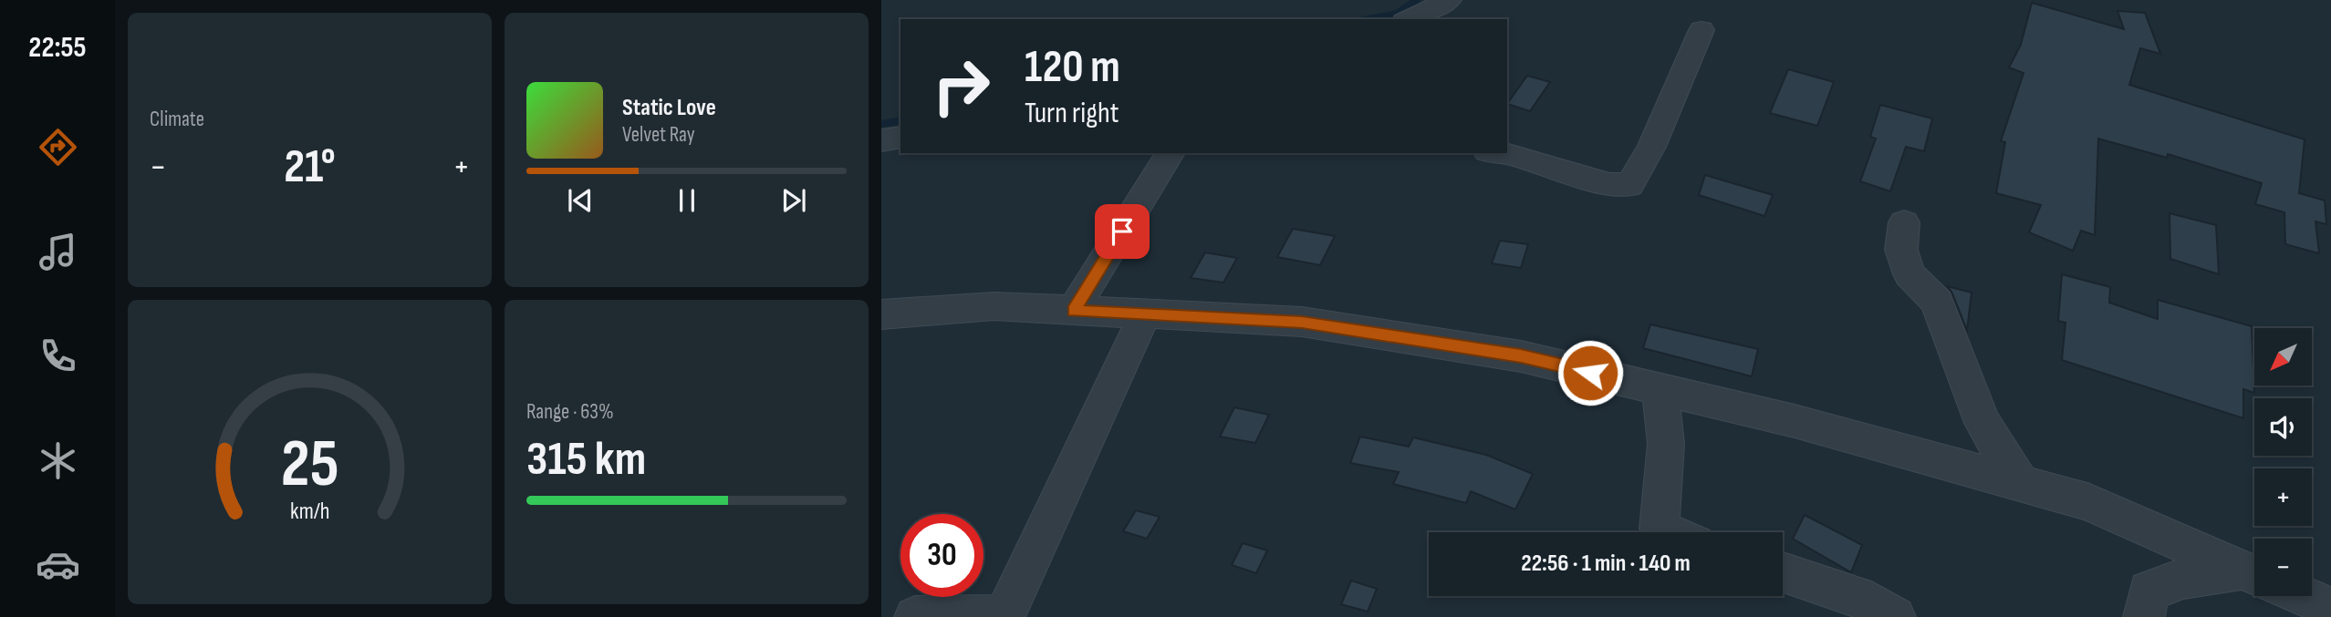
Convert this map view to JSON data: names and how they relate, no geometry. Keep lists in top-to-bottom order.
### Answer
{
  "north": "bottom left",
  "page": {
    "tabs": "22:55",
    "tile": [
      "Climate",
      ["Range · 63%", "315 km"]
    ],
    "turn": ["120 m", "Turn right"],
    "song": ["Static Love", "Velvet Ray"],
    "heat": ["−", "21°", "+"],
    "map_buttons": ["+", "−"],
    "limit": "30",
    "trip": "22:56 · 1 min · 140 m",
    "gauge": ["25", "km/h"]
  }
}
